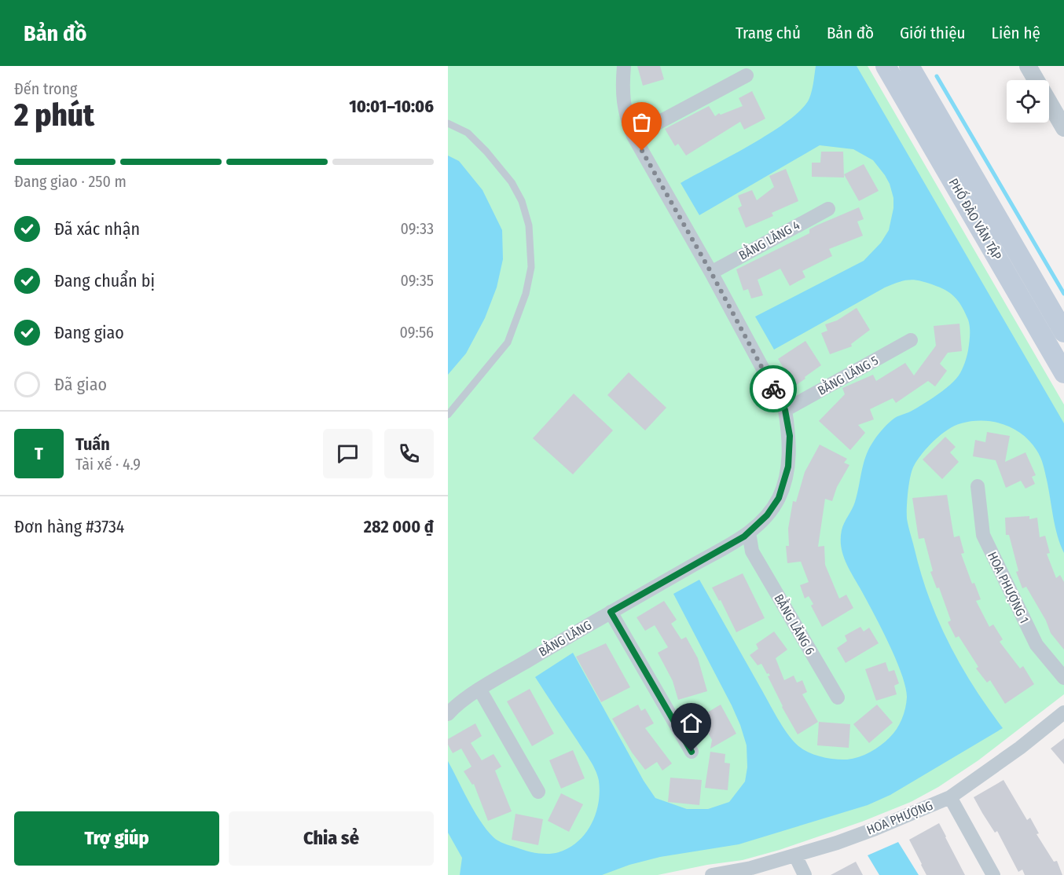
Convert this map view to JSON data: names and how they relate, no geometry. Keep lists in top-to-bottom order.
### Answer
{
  "streets": {
    "main road": ["PHỐ ĐÀO VĂN TẬP"],
    "street": [
      "BẰNG LĂNG 4",
      "BẰNG LĂNG 5",
      "HOA PHƯỢNG 1",
      "BẰNG LĂNG 6",
      "BẰNG LĂNG",
      "HOA PHƯỢNG"
    ]
  },
  "crossings": [
    ["BẰNG LĂNG 4", "BẰNG LĂNG"],
    ["BẰNG LĂNG 5", "BẰNG LĂNG"]
  ],
  "page": {
    "header": "Bản đồ",
    "nav": [
      "Trang chủ",
      "Bản đồ",
      "Giới thiệu",
      "Liên hệ"
    ],
    "heading": ["2 phút", "Đến trong", "10:01–10:06"],
    "panel": [
      "Tuấn",
      "Tài xế · 4.9",
      "Đơn hàng #3734",
      "282 000 ₫"
    ],
    "bar": "Đang giao · 250 m",
    "list": [
      ["Đã xác nhận", "09:33"],
      ["Đang chuẩn bị", "09:35"],
      ["Đang giao", "09:56"],
      "Đã giao"
    ],
    "round": "T",
    "buttons": ["Trợ giúp", "Chia sẻ"]
  }
}
